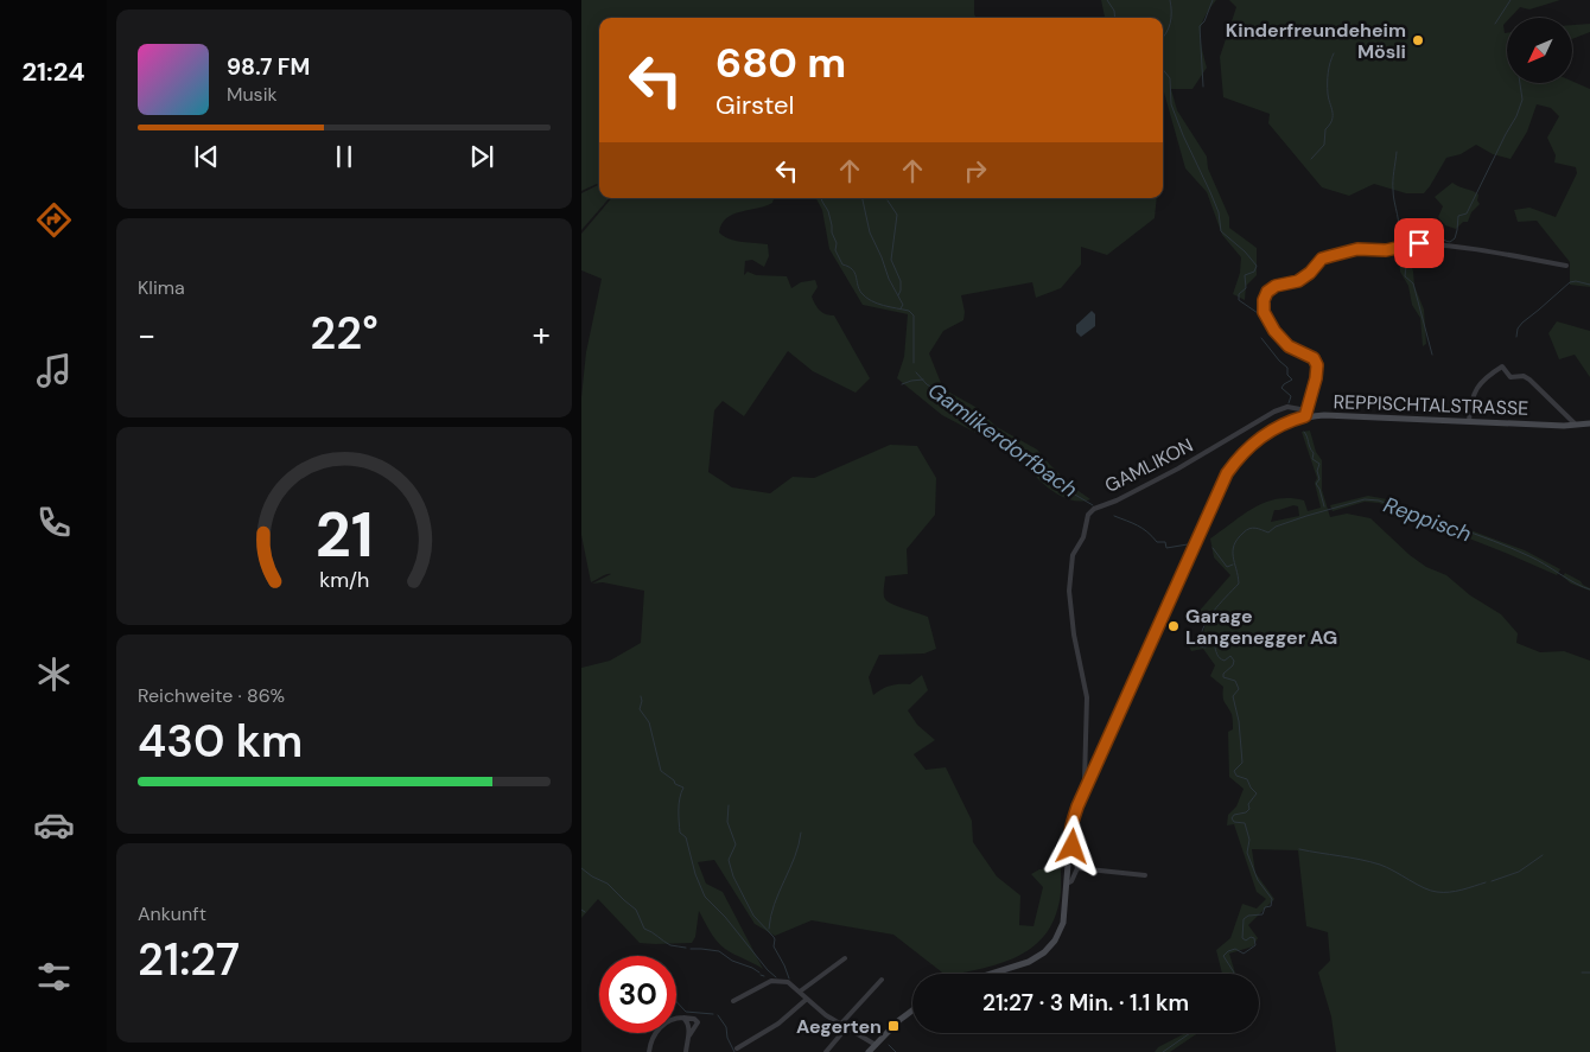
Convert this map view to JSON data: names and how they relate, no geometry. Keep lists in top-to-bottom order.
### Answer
{
  "streets": {
    "main road": ["REPPISCHTALSTRASSE"],
    "street": ["GAMLIKON"]
  },
  "crossings": [
    ["REPPISCHTALSTRASSE", "GAMLIKON"]
  ],
  "water": ["Gamlikerdorfbach", "Reppisch"],
  "places": {
    "other": ["Kinderfreundeheim Mösli", "Garage Langenegger AG"],
    "transit": ["Aegerten"]
  },
  "north": "bottom left",
  "page": {
    "tabs": "21:24",
    "turn": ["680 m", "Girstel"],
    "song": ["98.7 FM", "Musik"],
    "tile": [
      "Klima",
      ["Reichweite · 86%", "430 km"],
      ["Ankunft", "21:27"]
    ],
    "heat": ["−", "22°", "+"],
    "limit": "30",
    "trip": "21:27 · 3 Min. · 1.1 km",
    "gauge": ["21", "km/h"]
  }
}
